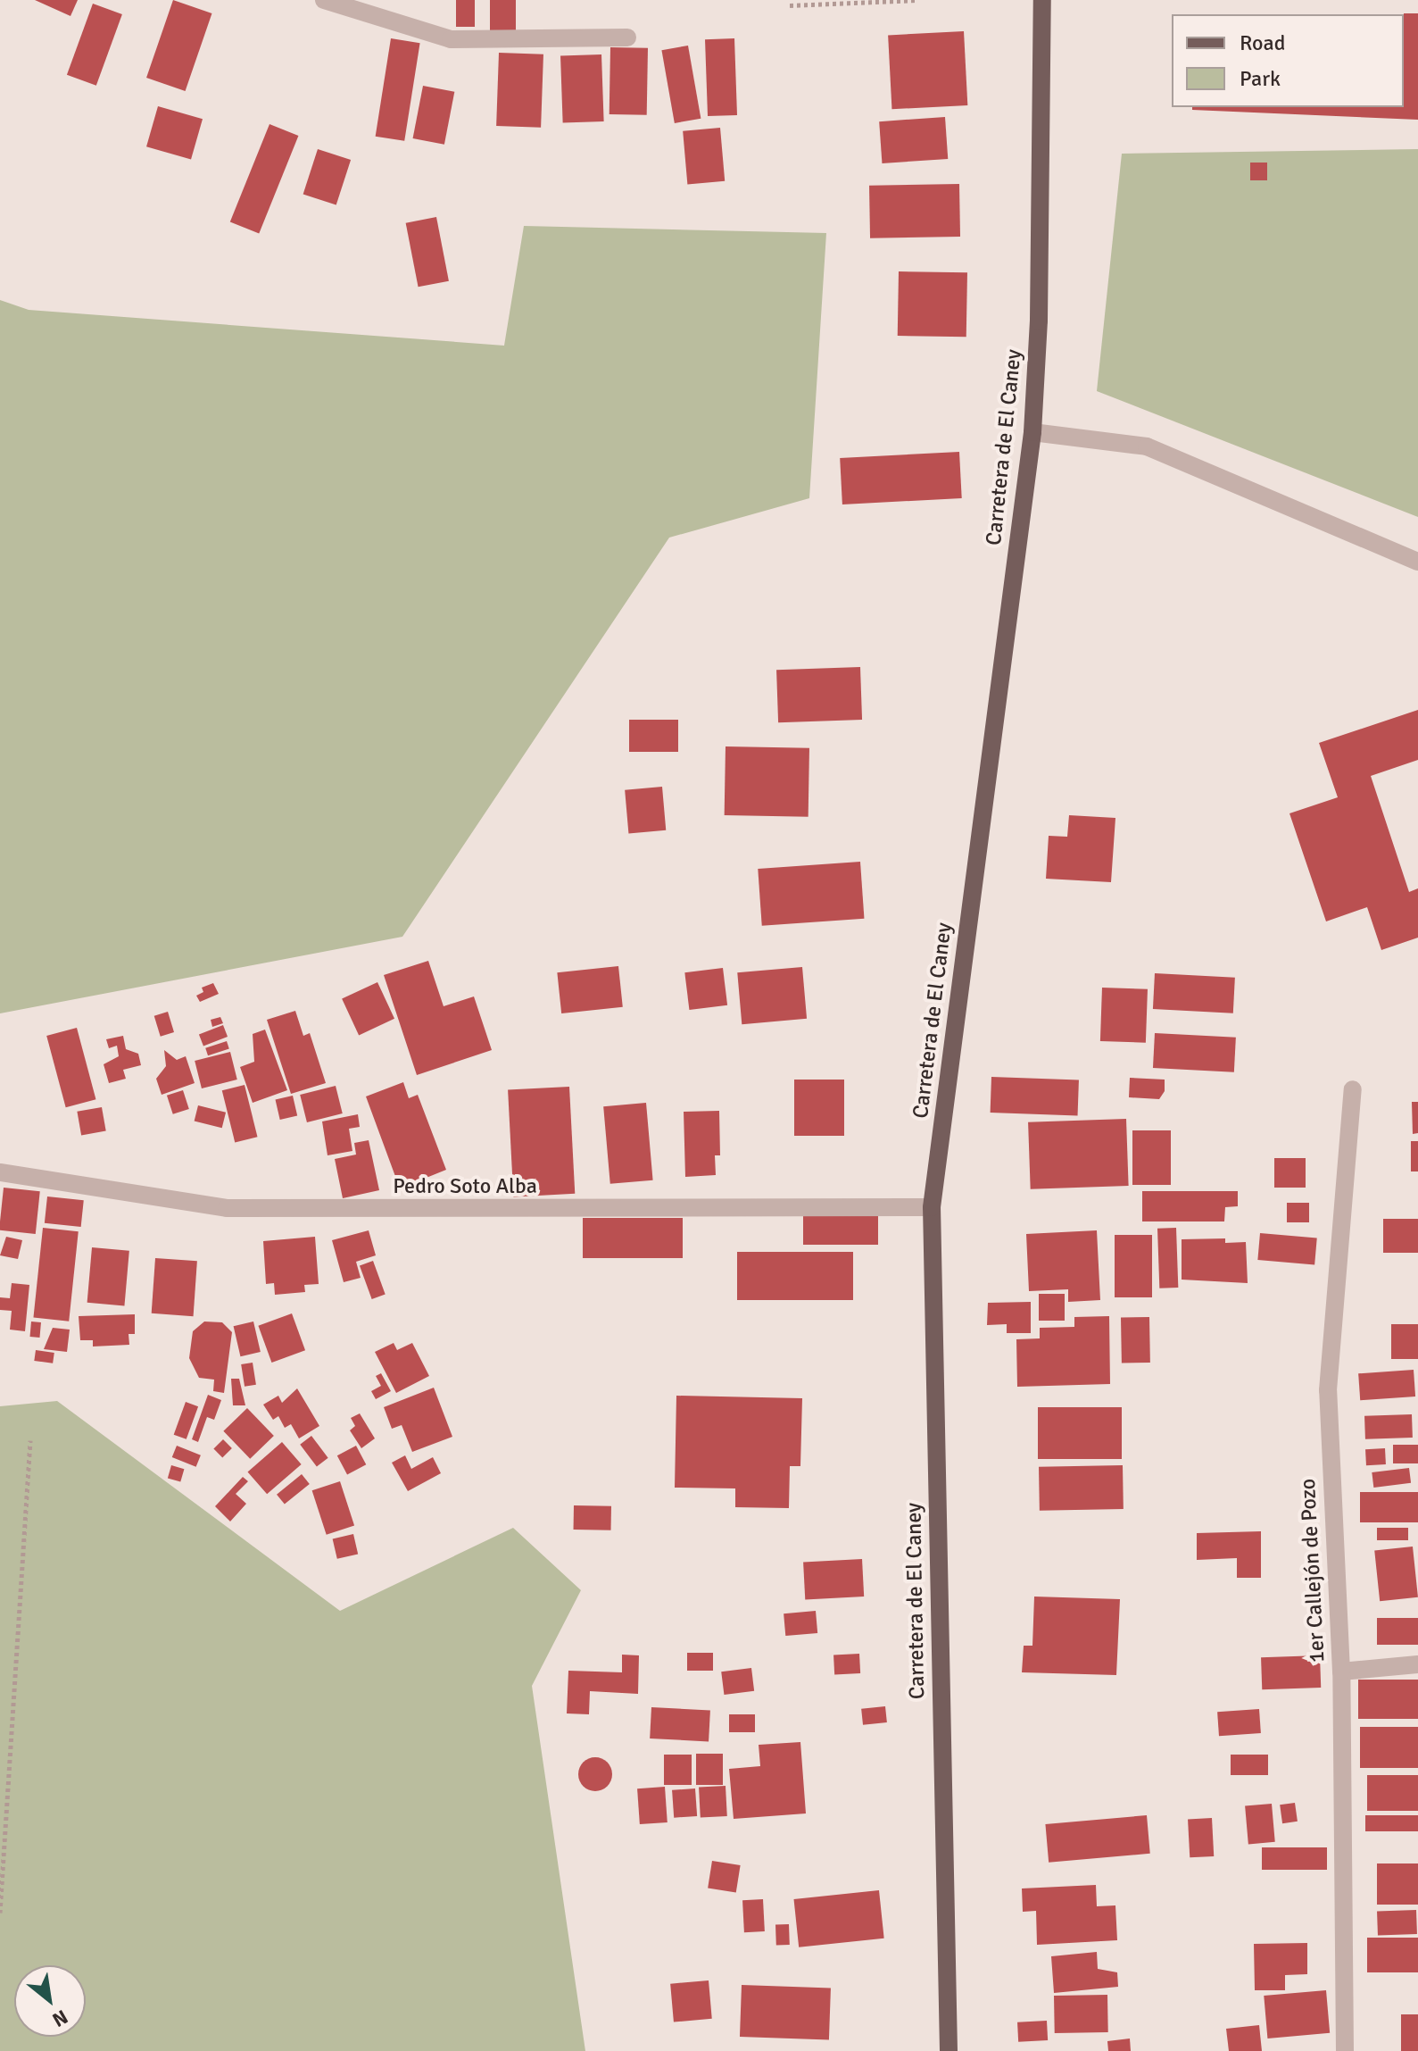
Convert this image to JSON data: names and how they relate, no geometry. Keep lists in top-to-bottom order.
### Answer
{
  "streets": {
    "main road": ["Carretera de El Caney"],
    "street": ["Pedro Soto Alba", "1er Callejón de Pozo"]
  },
  "crossings": [
    ["Carretera de El Caney", "Pedro Soto Alba"]
  ],
  "legend": ["Road", "Park"],
  "north": "bottom right"
}
